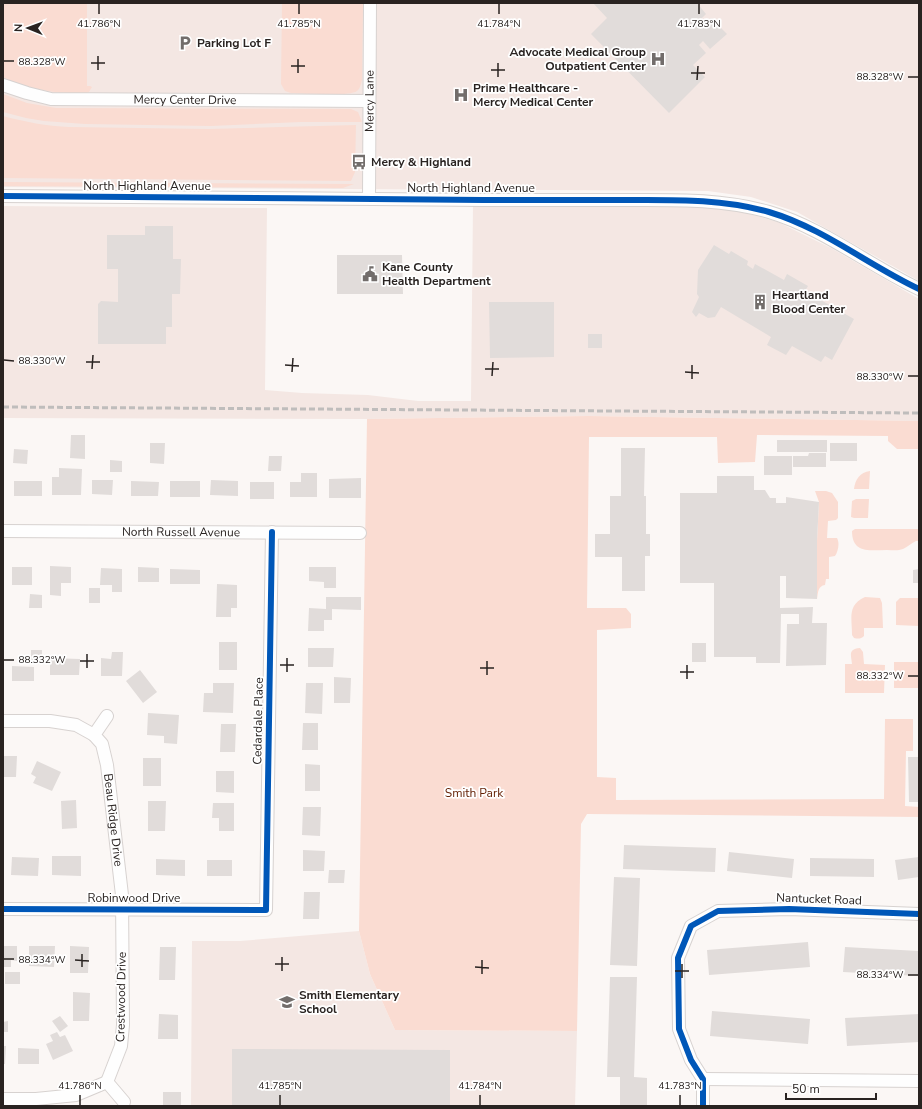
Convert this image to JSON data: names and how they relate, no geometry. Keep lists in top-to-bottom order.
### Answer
{
  "streets": {
    "street": [
      "Mercy Center Drive",
      "Mercy Lane",
      "North Highland Avenue",
      "North Russell Avenue",
      "Cedardale Place",
      "Beau Ridge Drive",
      "Robinwood Drive",
      "Nantucket Road",
      "Crestwood Drive"
    ]
  },
  "crossings": [
    ["Mercy Center Drive", "Mercy Lane"],
    ["Mercy Lane", "North Highland Avenue"],
    ["North Russell Avenue", "Cedardale Place"],
    ["Cedardale Place", "Robinwood Drive"],
    ["Beau Ridge Drive", "Robinwood Drive"],
    ["Beau Ridge Drive", "Crestwood Drive"],
    ["Robinwood Drive", "Crestwood Drive"]
  ],
  "parks": ["Smith Park"],
  "places": {
    "parking": ["Parking Lot F"],
    "hospital": ["Advocate Medical Group Outpatient Center", "Prime Healthcare - Mercy Medical Center"],
    "bus stop": ["Mercy & Highland"],
    "public building": ["Kane County Health Department"],
    "building": ["Heartland Blood Center"],
    "school or university": ["Smith Elementary School"]
  },
  "scale_bar": "50 m",
  "north": "left",
  "coordinates": [
    "41.786°N",
    "41.785°N",
    "41.784°N",
    "41.783°N",
    "88.328°W",
    "88.330°W",
    "88.332°W",
    "88.334°W"
  ]
}
